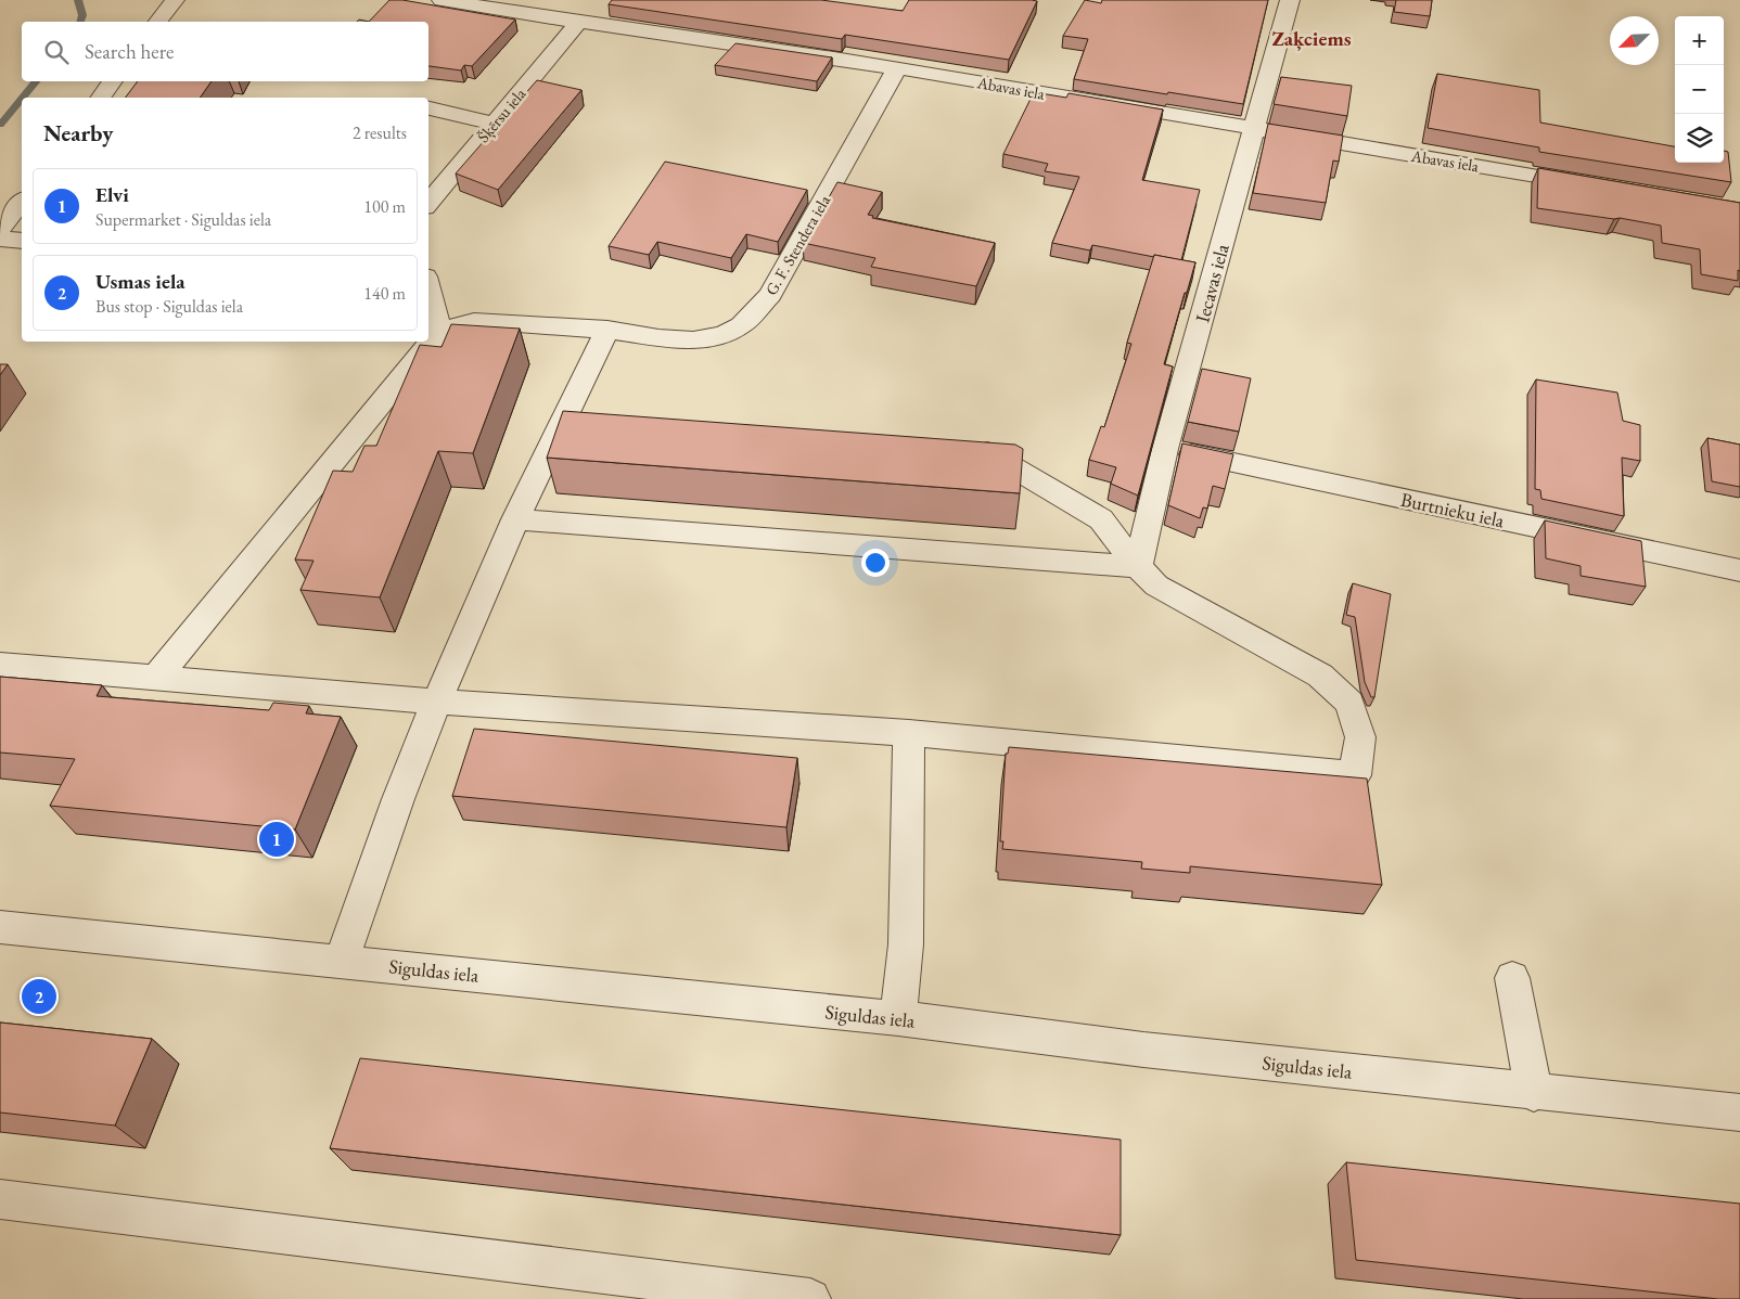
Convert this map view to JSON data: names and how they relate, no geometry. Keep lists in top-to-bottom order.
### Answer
{
  "streets": {
    "street": [
      "Abavas iela",
      "Šķērsu iela",
      "G. F. Stendera iela",
      "Iecavas iela",
      "Burtnieku iela",
      "Siguldas iela"
    ]
  },
  "crossings": [
    ["Abavas iela", "Šķērsu iela"],
    ["Abavas iela", "G. F. Stendera iela"],
    ["Abavas iela", "Iecavas iela"],
    ["Iecavas iela", "Burtnieku iela"]
  ],
  "districts": ["Zaķciems"],
  "north": "bottom left",
  "page": {
    "map_buttons": ["+", "−"],
    "search": "Search here",
    "heading": ["Nearby", "2 results"],
    "list": [
      {
        "mark": "1",
        "name": "Elvi",
        "note": "Supermarket · Siguldas iela",
        "value": "100 m"
      },
      {
        "mark": "2",
        "name": "Usmas iela",
        "note": "Bus stop · Siguldas iela",
        "value": "140 m"
      }
    ],
    "pins": ["1", "2"]
  }
}
